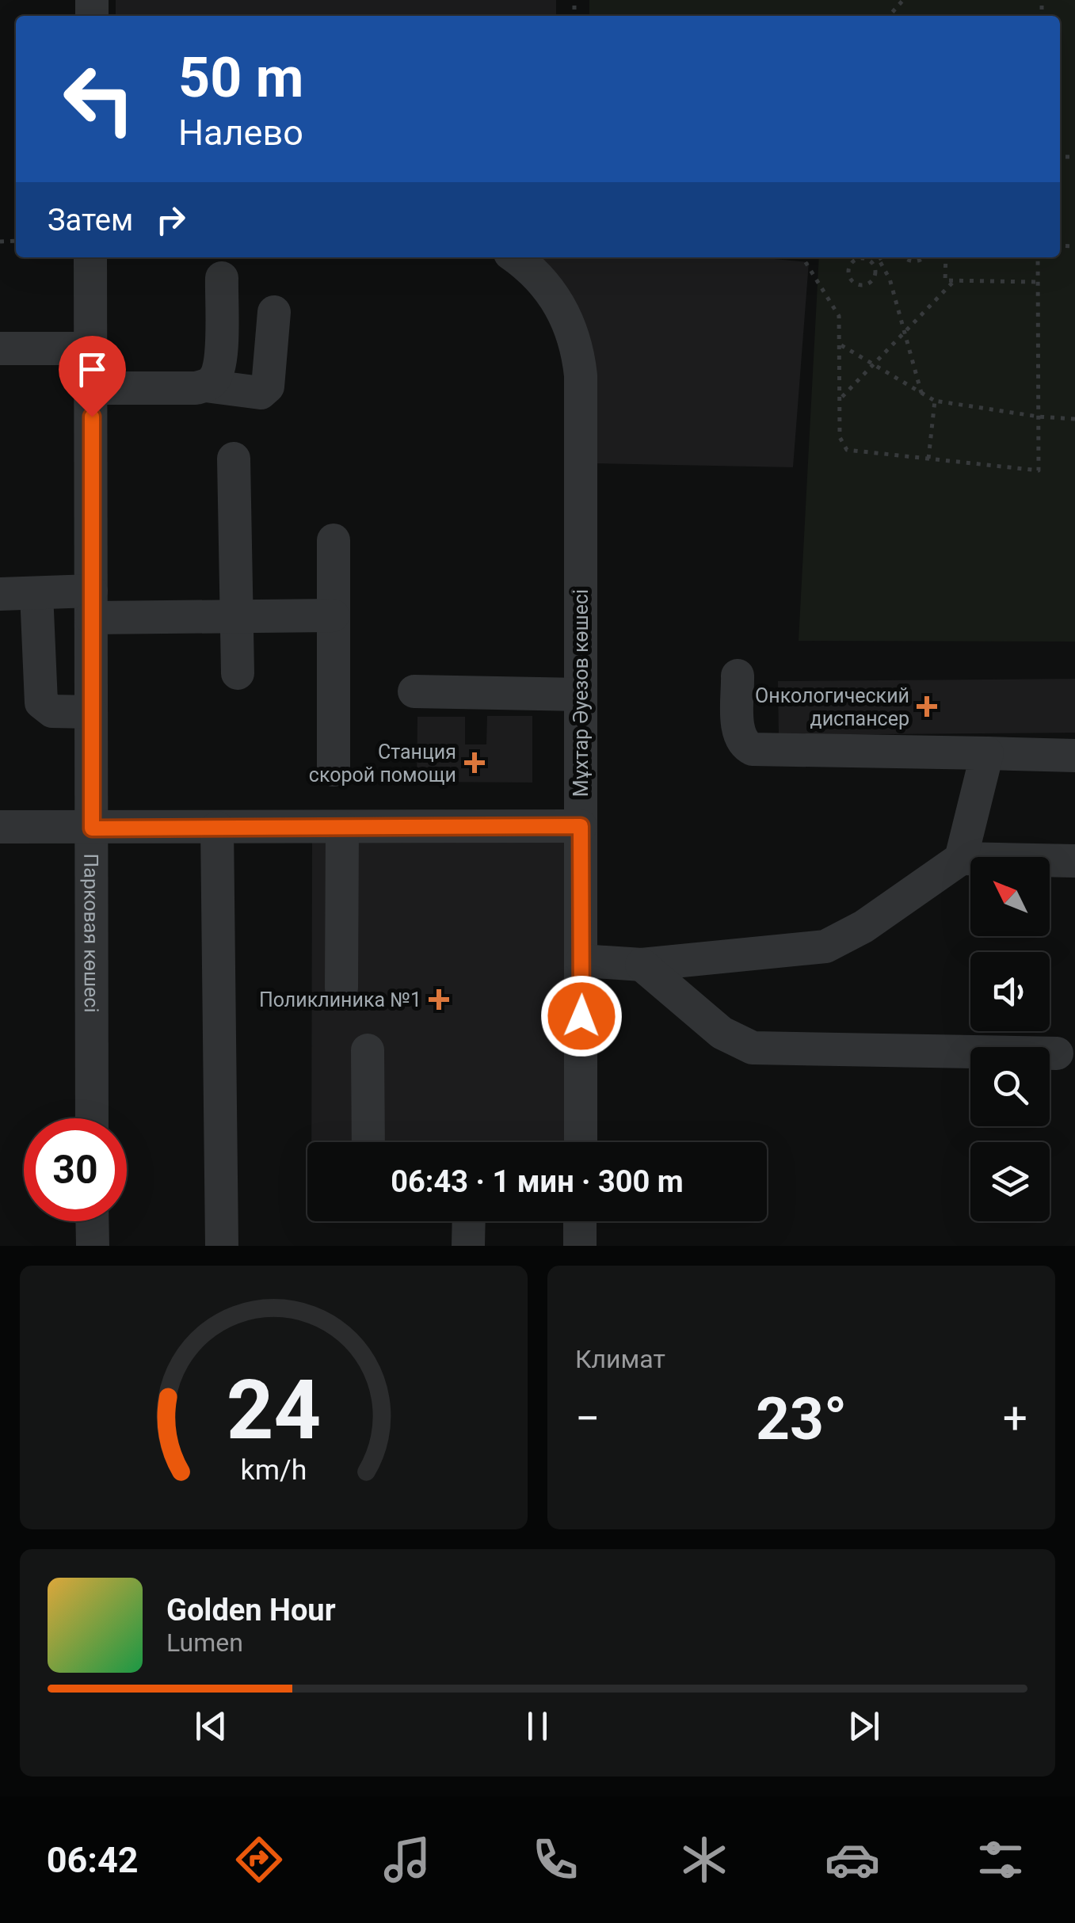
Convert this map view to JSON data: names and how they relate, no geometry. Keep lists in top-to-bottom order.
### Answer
{
  "streets": {
    "street": ["Мұхтар Әуезов көшесі", "Парковая көшесі"]
  },
  "places": {
    "health": ["Онкологический диспансер", "Станция скорой помощи", "Поликлиника №1"]
  },
  "north": "top left",
  "page": {
    "turn": ["50 m", "Налево"],
    "then": "Затем",
    "limit": "30",
    "trip": "06:43 · 1 мин · 300 m",
    "tile": "Климат",
    "heat": ["−", "23°", "+"],
    "song": ["Golden Hour", "Lumen"],
    "tabs": "06:42",
    "gauge": ["24", "km/h"]
  }
}
